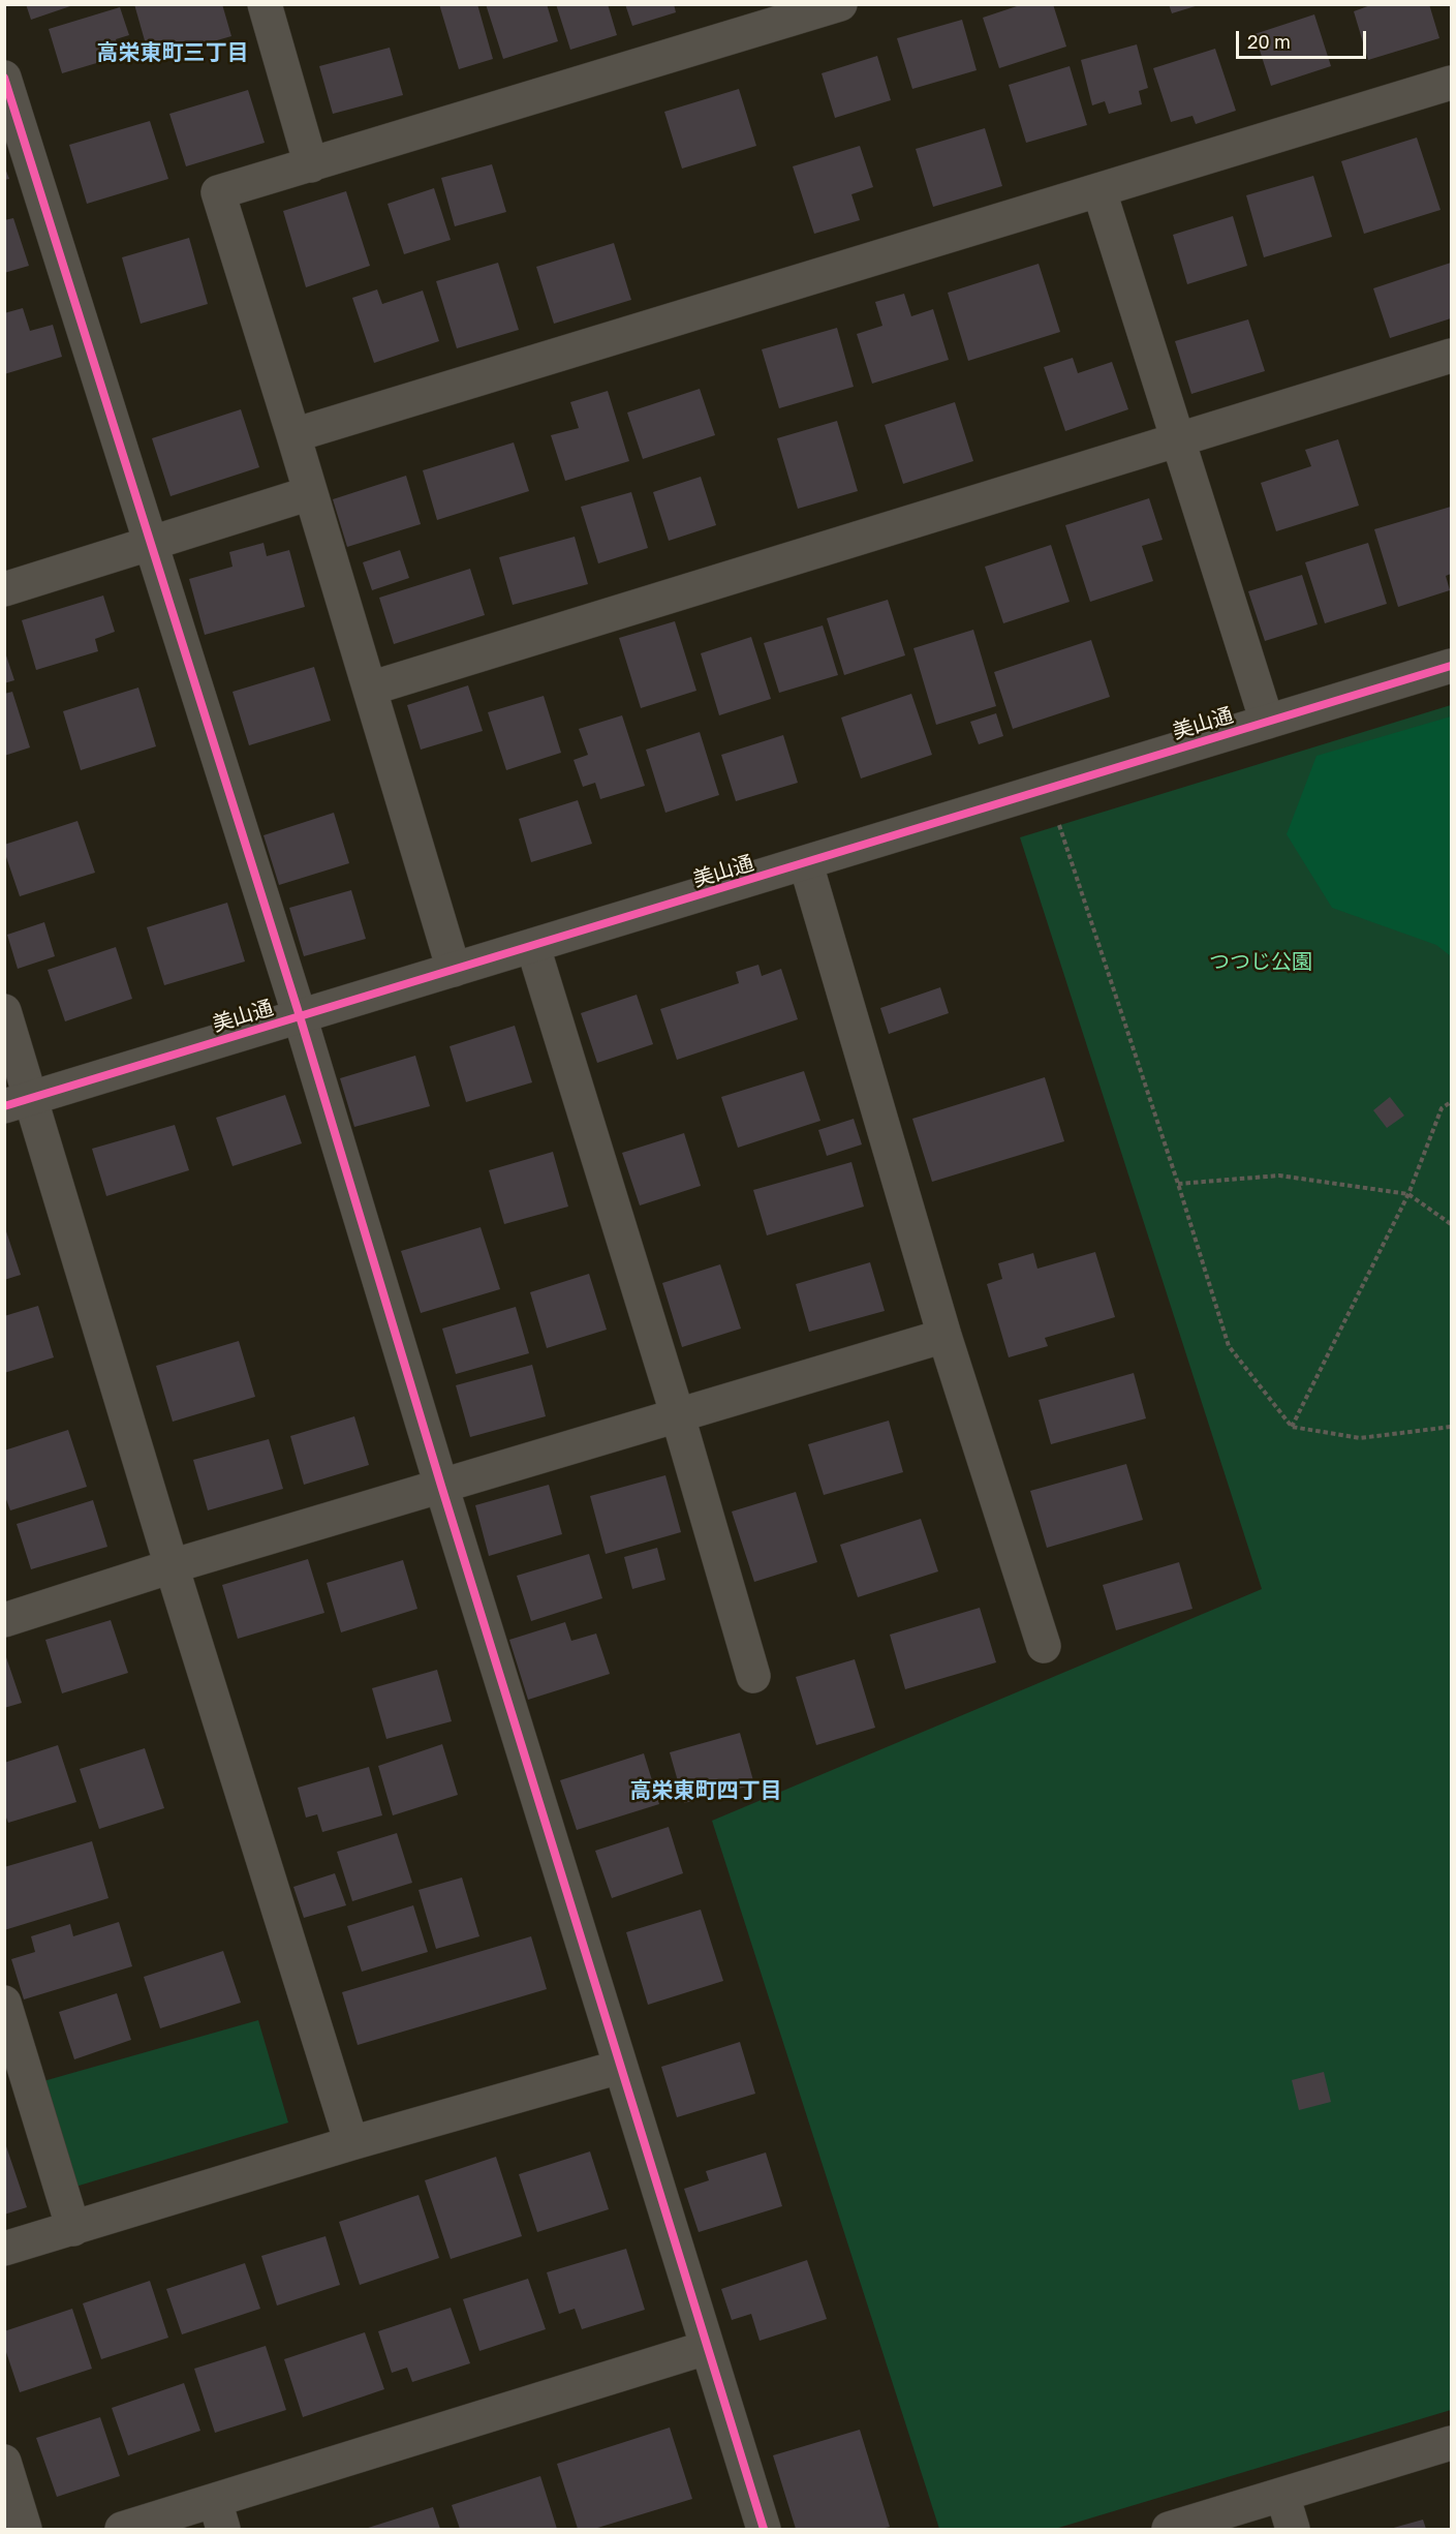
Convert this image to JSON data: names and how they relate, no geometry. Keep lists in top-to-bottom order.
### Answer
{
  "streets": {
    "street": ["美山通"]
  },
  "districts": ["高栄東町三丁目", "高栄東町四丁目"],
  "parks": ["つつじ公園"],
  "scale_bar": "20 m"
}
